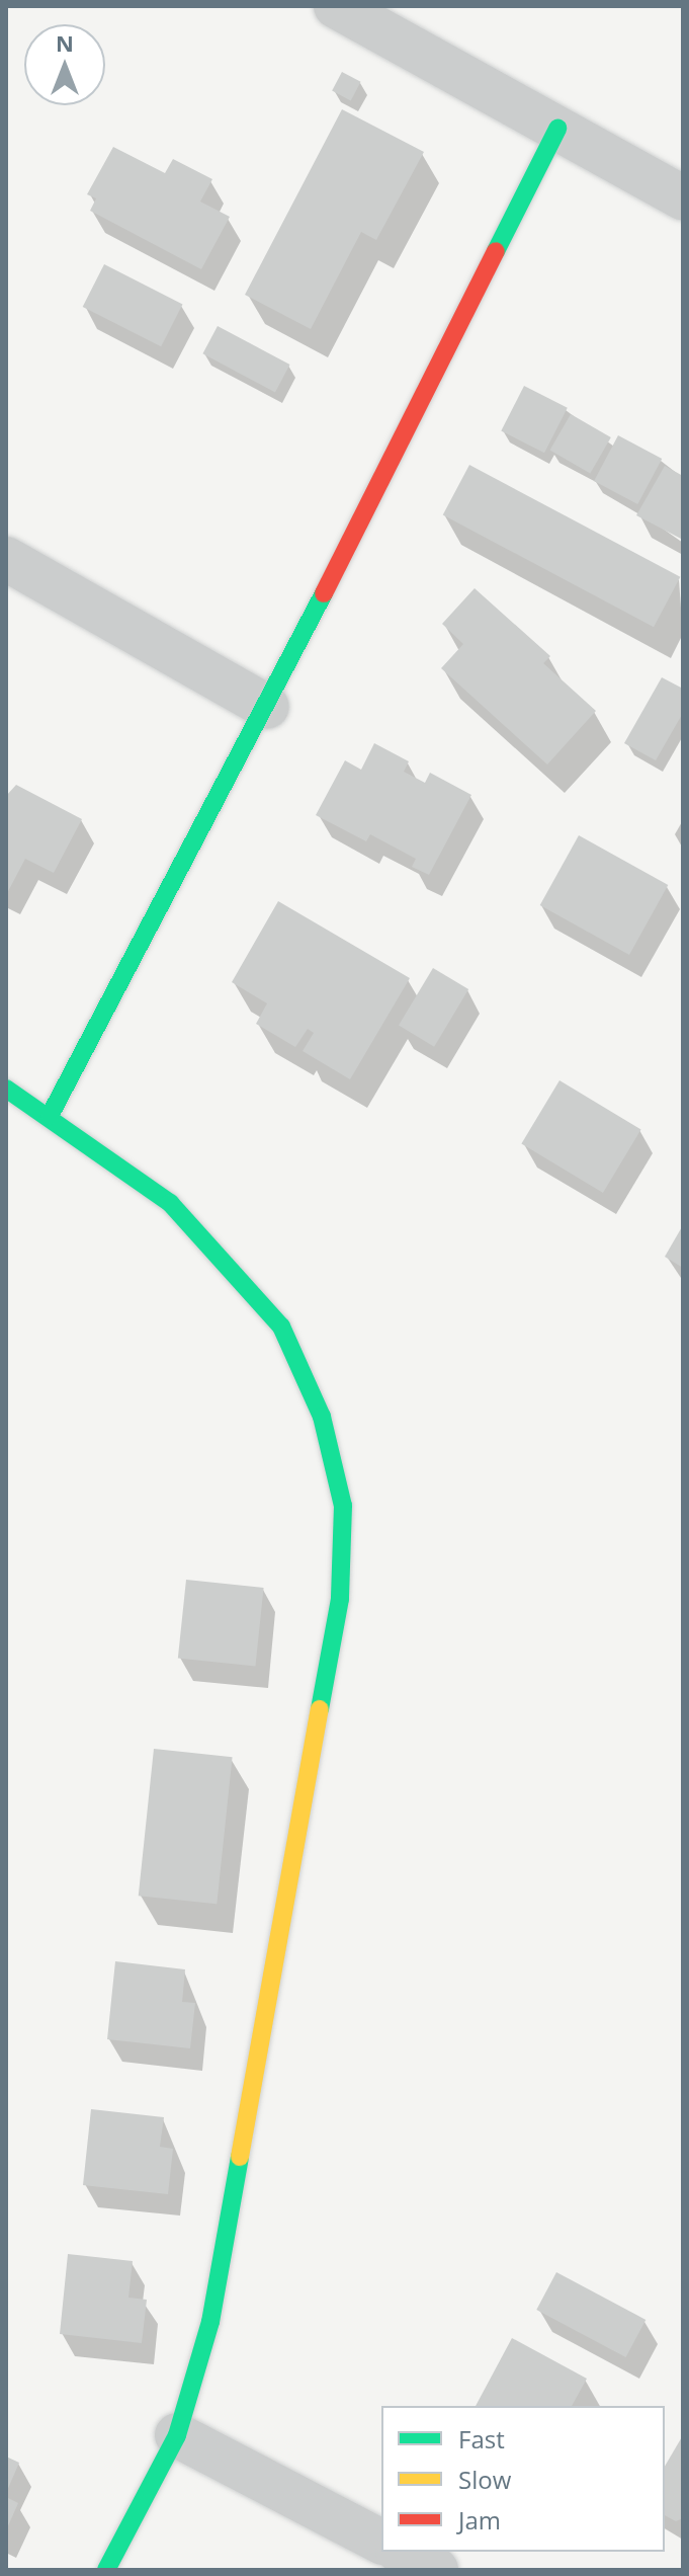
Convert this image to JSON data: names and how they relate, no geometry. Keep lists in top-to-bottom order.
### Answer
{
  "legend": ["Fast", "Slow", "Jam"],
  "north": "top"
}
